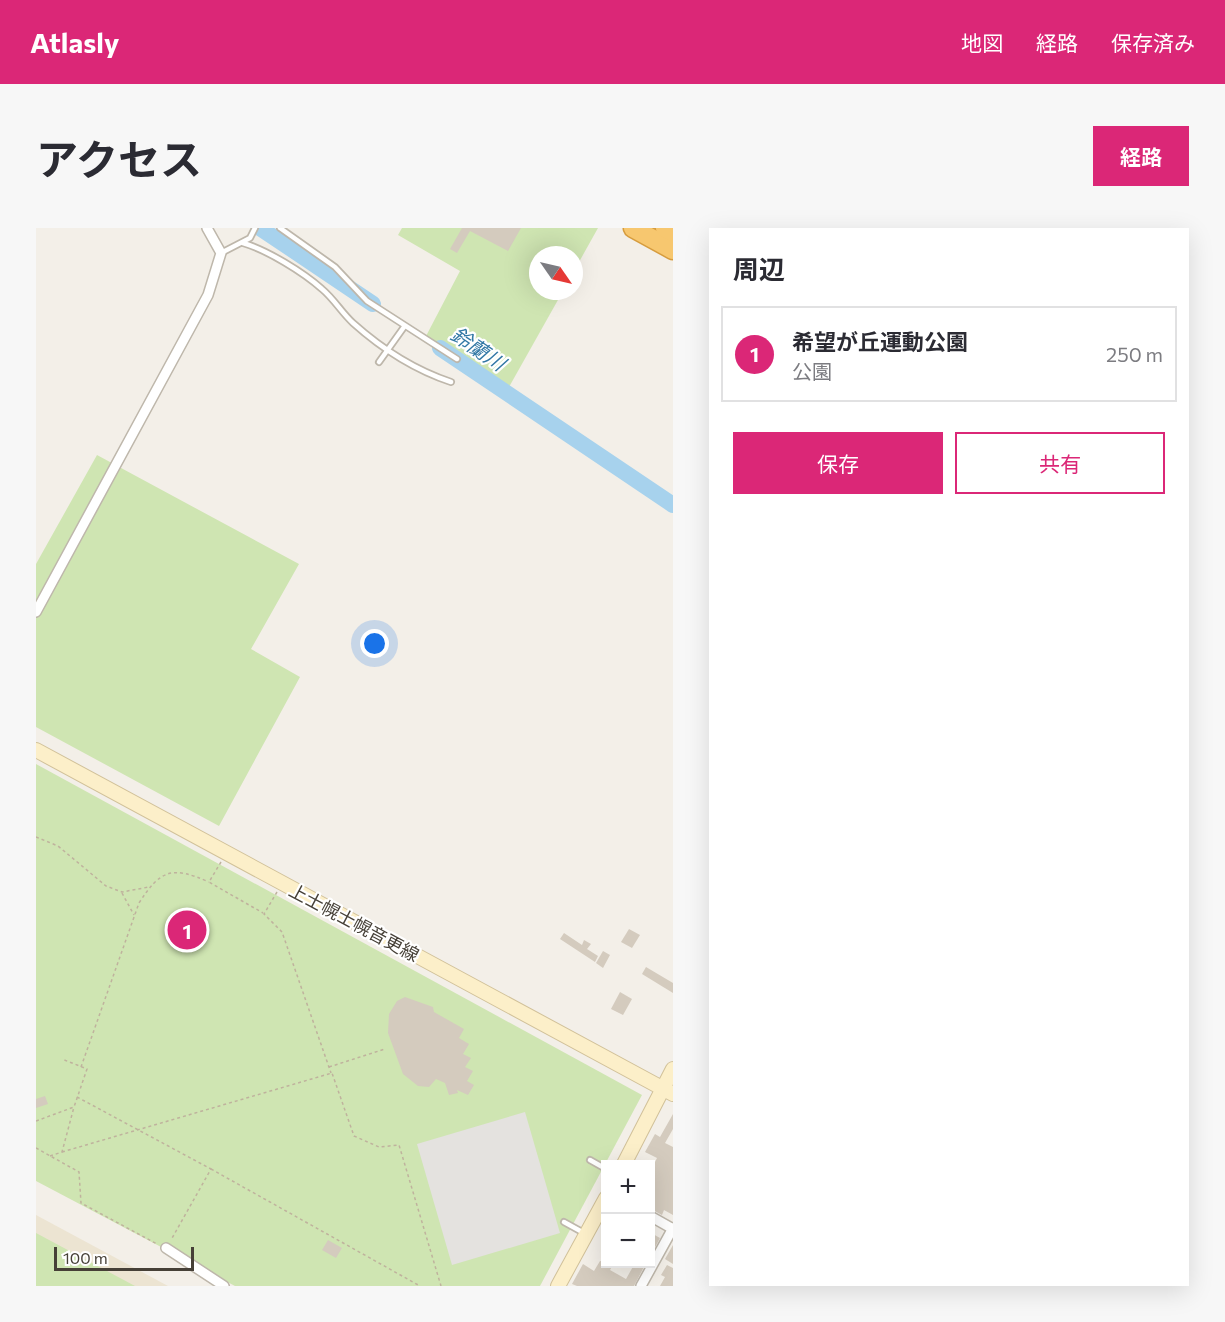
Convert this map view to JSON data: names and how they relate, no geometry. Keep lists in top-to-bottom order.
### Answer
{
  "streets": {
    "main road": ["上士幌士幌音更線"]
  },
  "water": ["鈴蘭川"],
  "scale_bar": "100 m",
  "north": "bottom right",
  "page": {
    "header": "Atlasly",
    "nav": ["地図", "経路", "保存済み"],
    "title": "アクセス",
    "buttons": [
      "経路",
      ["保存", "共有"]
    ],
    "heading": "周辺",
    "list": [
      {
        "mark": "1",
        "name": "希望が丘運動公園",
        "note": "公園",
        "value": "250 m"
      }
    ],
    "pins": "1",
    "map_buttons": ["+", "−"],
    "scale": "100 m"
  }
}
